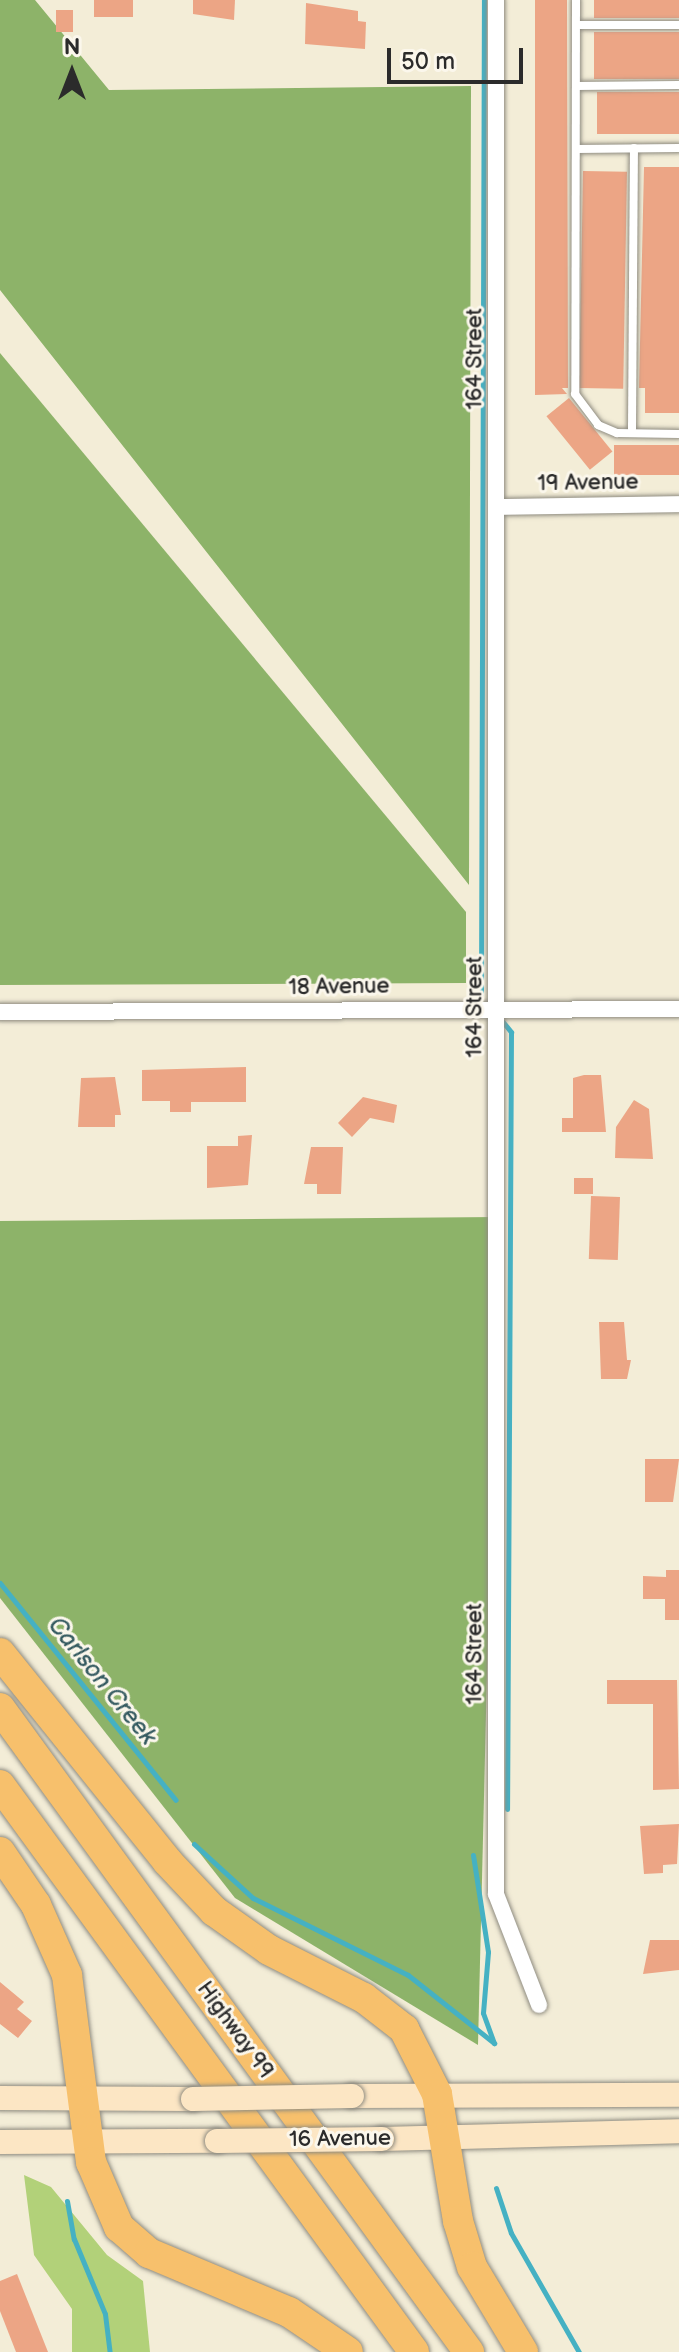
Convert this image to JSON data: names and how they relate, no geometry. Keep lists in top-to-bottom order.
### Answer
{
  "streets": {
    "highway": ["Highway 99"],
    "main road": ["16 Avenue"],
    "street": ["164 Street", "19 Avenue", "18 Avenue"]
  },
  "crossings": [
    ["164 Street", "19 Avenue"],
    ["164 Street", "18 Avenue"]
  ],
  "water": ["Carlson Creek"],
  "scale_bar": "50 m",
  "north": "top"
}
